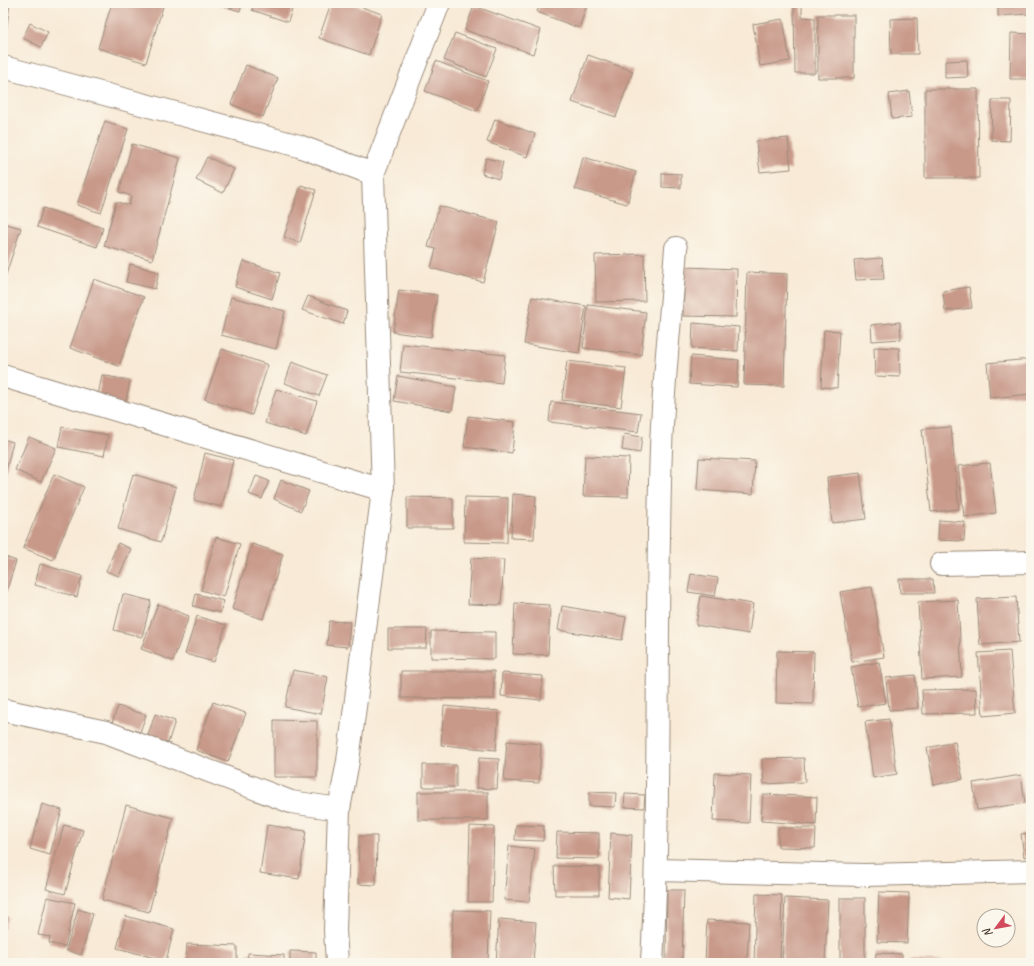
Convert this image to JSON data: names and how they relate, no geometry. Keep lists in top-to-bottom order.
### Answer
{
  "north": "bottom left"
}
